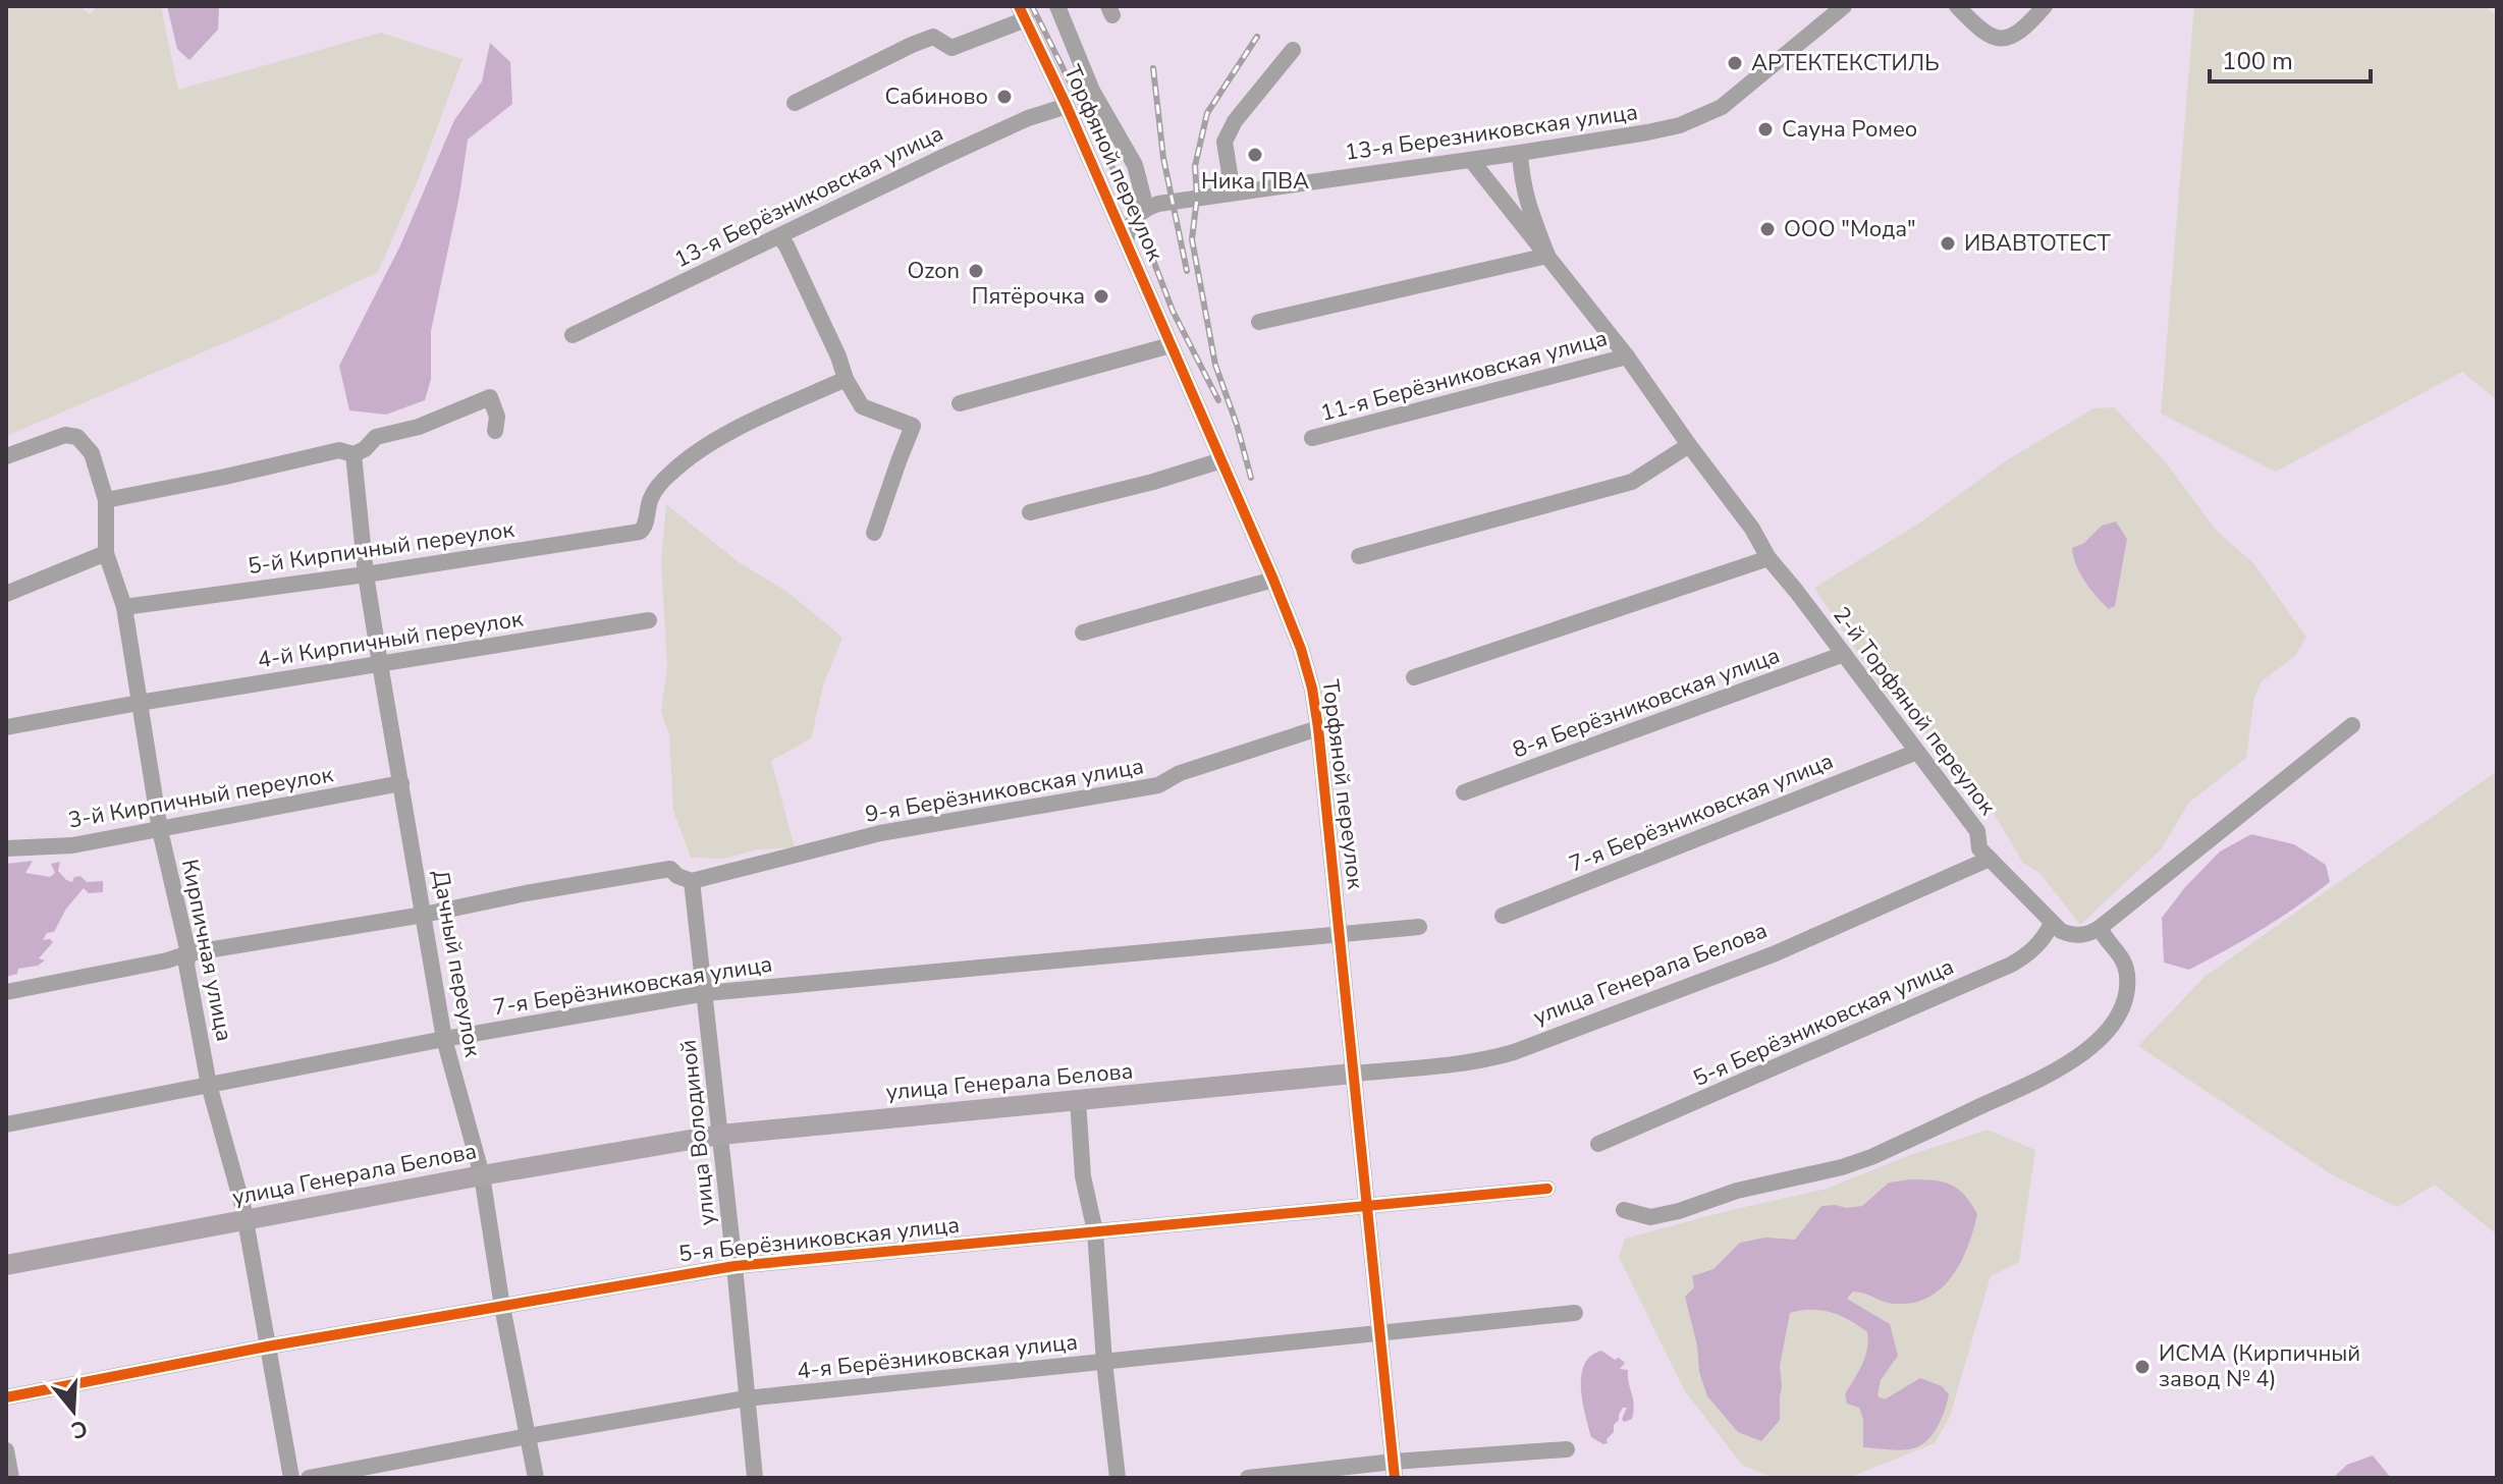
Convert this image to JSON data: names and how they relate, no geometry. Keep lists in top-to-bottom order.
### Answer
{
  "streets": {
    "main road": ["улица Генерала Белова"],
    "street": [
      "13-я Березниковская улица",
      "Торфяной переулок",
      "13-я Берёзниковская улица",
      "11-я Берёзниковская улица",
      "5-й Кирпичный переулок",
      "4-й Кирпичный переулок",
      "8-я Берёзниковская улица",
      "2-й Торфяной переулок",
      "9-я Берёзниковская улица",
      "3-й Кирпичный переулок",
      "7-я Берёзниковская улица",
      "Кирпичная улица",
      "Дачный переулок",
      "5-я Берёзниковская улица",
      "улица Володиной",
      "4-я Берёзниковская улица"
    ]
  },
  "crossings": [
    ["13-я Березниковская улица", "2-й Торфяной переулок"],
    ["Торфяной переулок", "13-я Берёзниковская улица"],
    ["Торфяной переулок", "9-я Берёзниковская улица"],
    ["Торфяной переулок", "7-я Берёзниковская улица"],
    ["Торфяной переулок", "улица Генерала Белова"],
    ["Торфяной переулок", "5-я Берёзниковская улица"],
    ["Торфяной переулок", "4-я Берёзниковская улица"],
    ["11-я Берёзниковская улица", "2-й Торфяной переулок"],
    ["5-й Кирпичный переулок", "Кирпичная улица"],
    ["5-й Кирпичный переулок", "Дачный переулок"],
    ["4-й Кирпичный переулок", "Кирпичная улица"],
    ["4-й Кирпичный переулок", "Дачный переулок"],
    ["8-я Берёзниковская улица", "2-й Торфяной переулок"],
    ["2-й Торфяной переулок", "7-я Берёзниковская улица"],
    ["2-й Торфяной переулок", "улица Генерала Белова"],
    ["2-й Торфяной переулок", "5-я Берёзниковская улица"],
    ["9-я Берёзниковская улица", "улица Володиной"],
    ["3-й Кирпичный переулок", "Кирпичная улица"],
    ["3-й Кирпичный переулок", "Дачный переулок"],
    ["7-я Берёзниковская улица", "Кирпичная улица"],
    ["7-я Берёзниковская улица", "Дачный переулок"],
    ["7-я Берёзниковская улица", "улица Володиной"],
    ["Кирпичная улица", "улица Генерала Белова"],
    ["Кирпичная улица", "5-я Берёзниковская улица"],
    ["Дачный переулок", "улица Генерала Белова"],
    ["Дачный переулок", "5-я Берёзниковская улица"],
    ["Дачный переулок", "4-я Берёзниковская улица"],
    ["улица Генерала Белова", "улица Володиной"],
    ["5-я Берёзниковская улица", "улица Володиной"],
    ["улица Володиной", "4-я Берёзниковская улица"]
  ],
  "places": [
    "АРТЕКТЕКСТИЛЬ",
    "Сабиново",
    "Сауна Ромео",
    "Ника ПВА",
    "ООО \"Мода\"",
    "ИВАВТОТЕСТ",
    "Ozon",
    "Пятёрочка",
    "ИСМА (Кирпичный завод № 4)"
  ],
  "scale_bar": "100 m",
  "north": "bottom"
}
